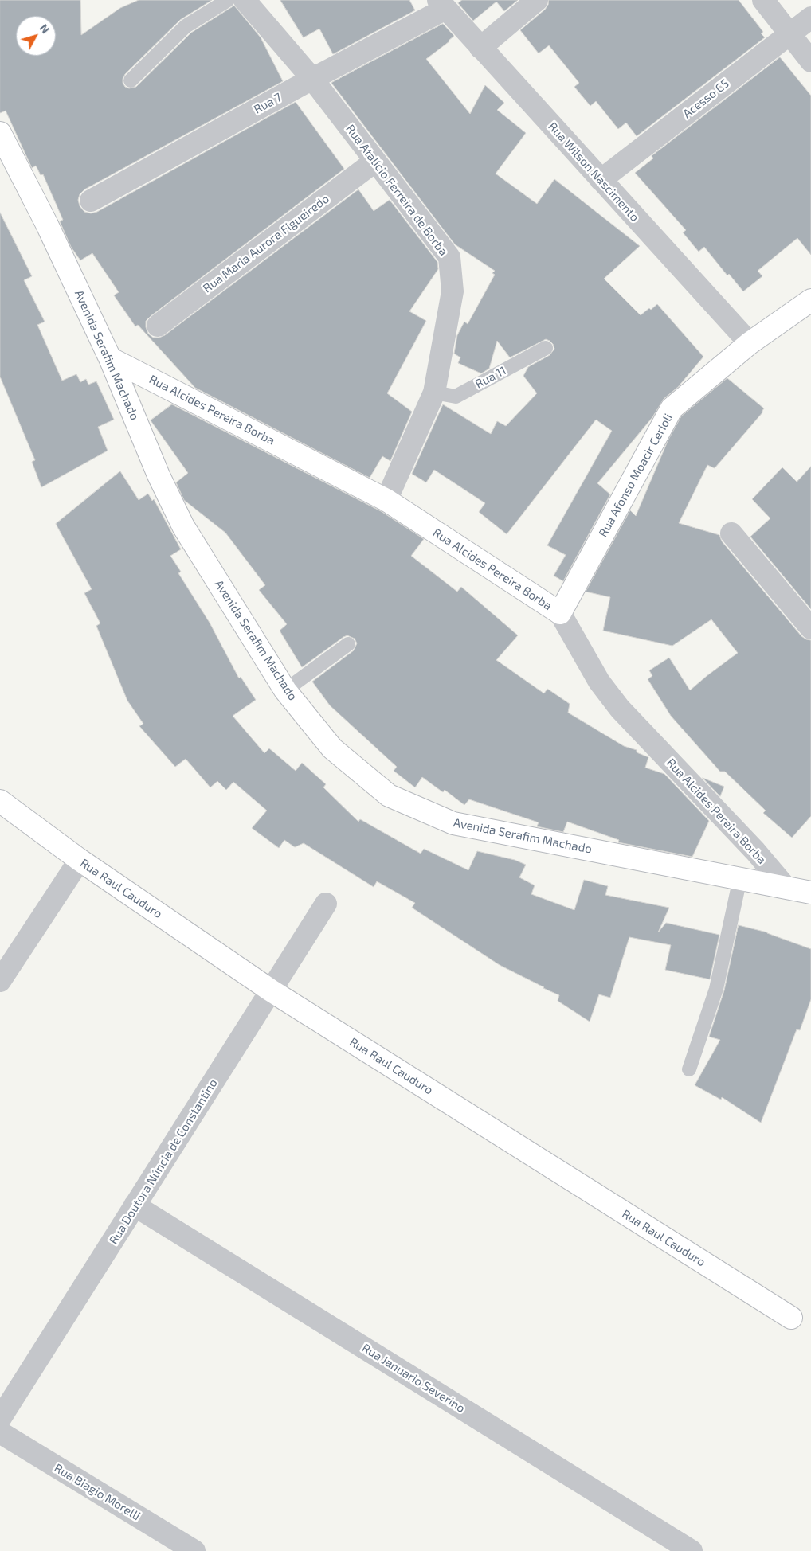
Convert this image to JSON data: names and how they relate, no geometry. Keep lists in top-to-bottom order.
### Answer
{
  "streets": {
    "street": [
      "Acesso C5",
      "Rua 7",
      "Rua Wilson Nascimento",
      "Rua Atalício Ferreira de Borba",
      "Rua Maria Aurora Figueiredo",
      "Avenida Serafim Machado",
      "Rua Alcides Pereira Borba",
      "Rua Afonso Moacir Cerioli",
      "Rua Raul Cauduro",
      "Rua Doutora Núncia de Constantino",
      "Rua Januario Severino",
      "Rua Biagio Morelli"
    ],
    "lane": ["Rua 11"]
  },
  "crossings": [
    ["Acesso C5", "Rua Wilson Nascimento"],
    ["Rua 7", "Rua Wilson Nascimento"],
    ["Rua 7", "Rua Atalício Ferreira de Borba"],
    ["Rua Wilson Nascimento", "Rua Afonso Moacir Cerioli"],
    ["Rua Atalício Ferreira de Borba", "Rua Maria Aurora Figueiredo"],
    ["Rua Atalício Ferreira de Borba", "Rua 11"],
    ["Rua Atalício Ferreira de Borba", "Rua Alcides Pereira Borba"],
    ["Avenida Serafim Machado", "Rua Alcides Pereira Borba"],
    ["Rua Alcides Pereira Borba", "Rua Afonso Moacir Cerioli"],
    ["Rua Raul Cauduro", "Rua Doutora Núncia de Constantino"],
    ["Rua Doutora Núncia de Constantino", "Rua Januario Severino"]
  ],
  "north": "top right"
}
